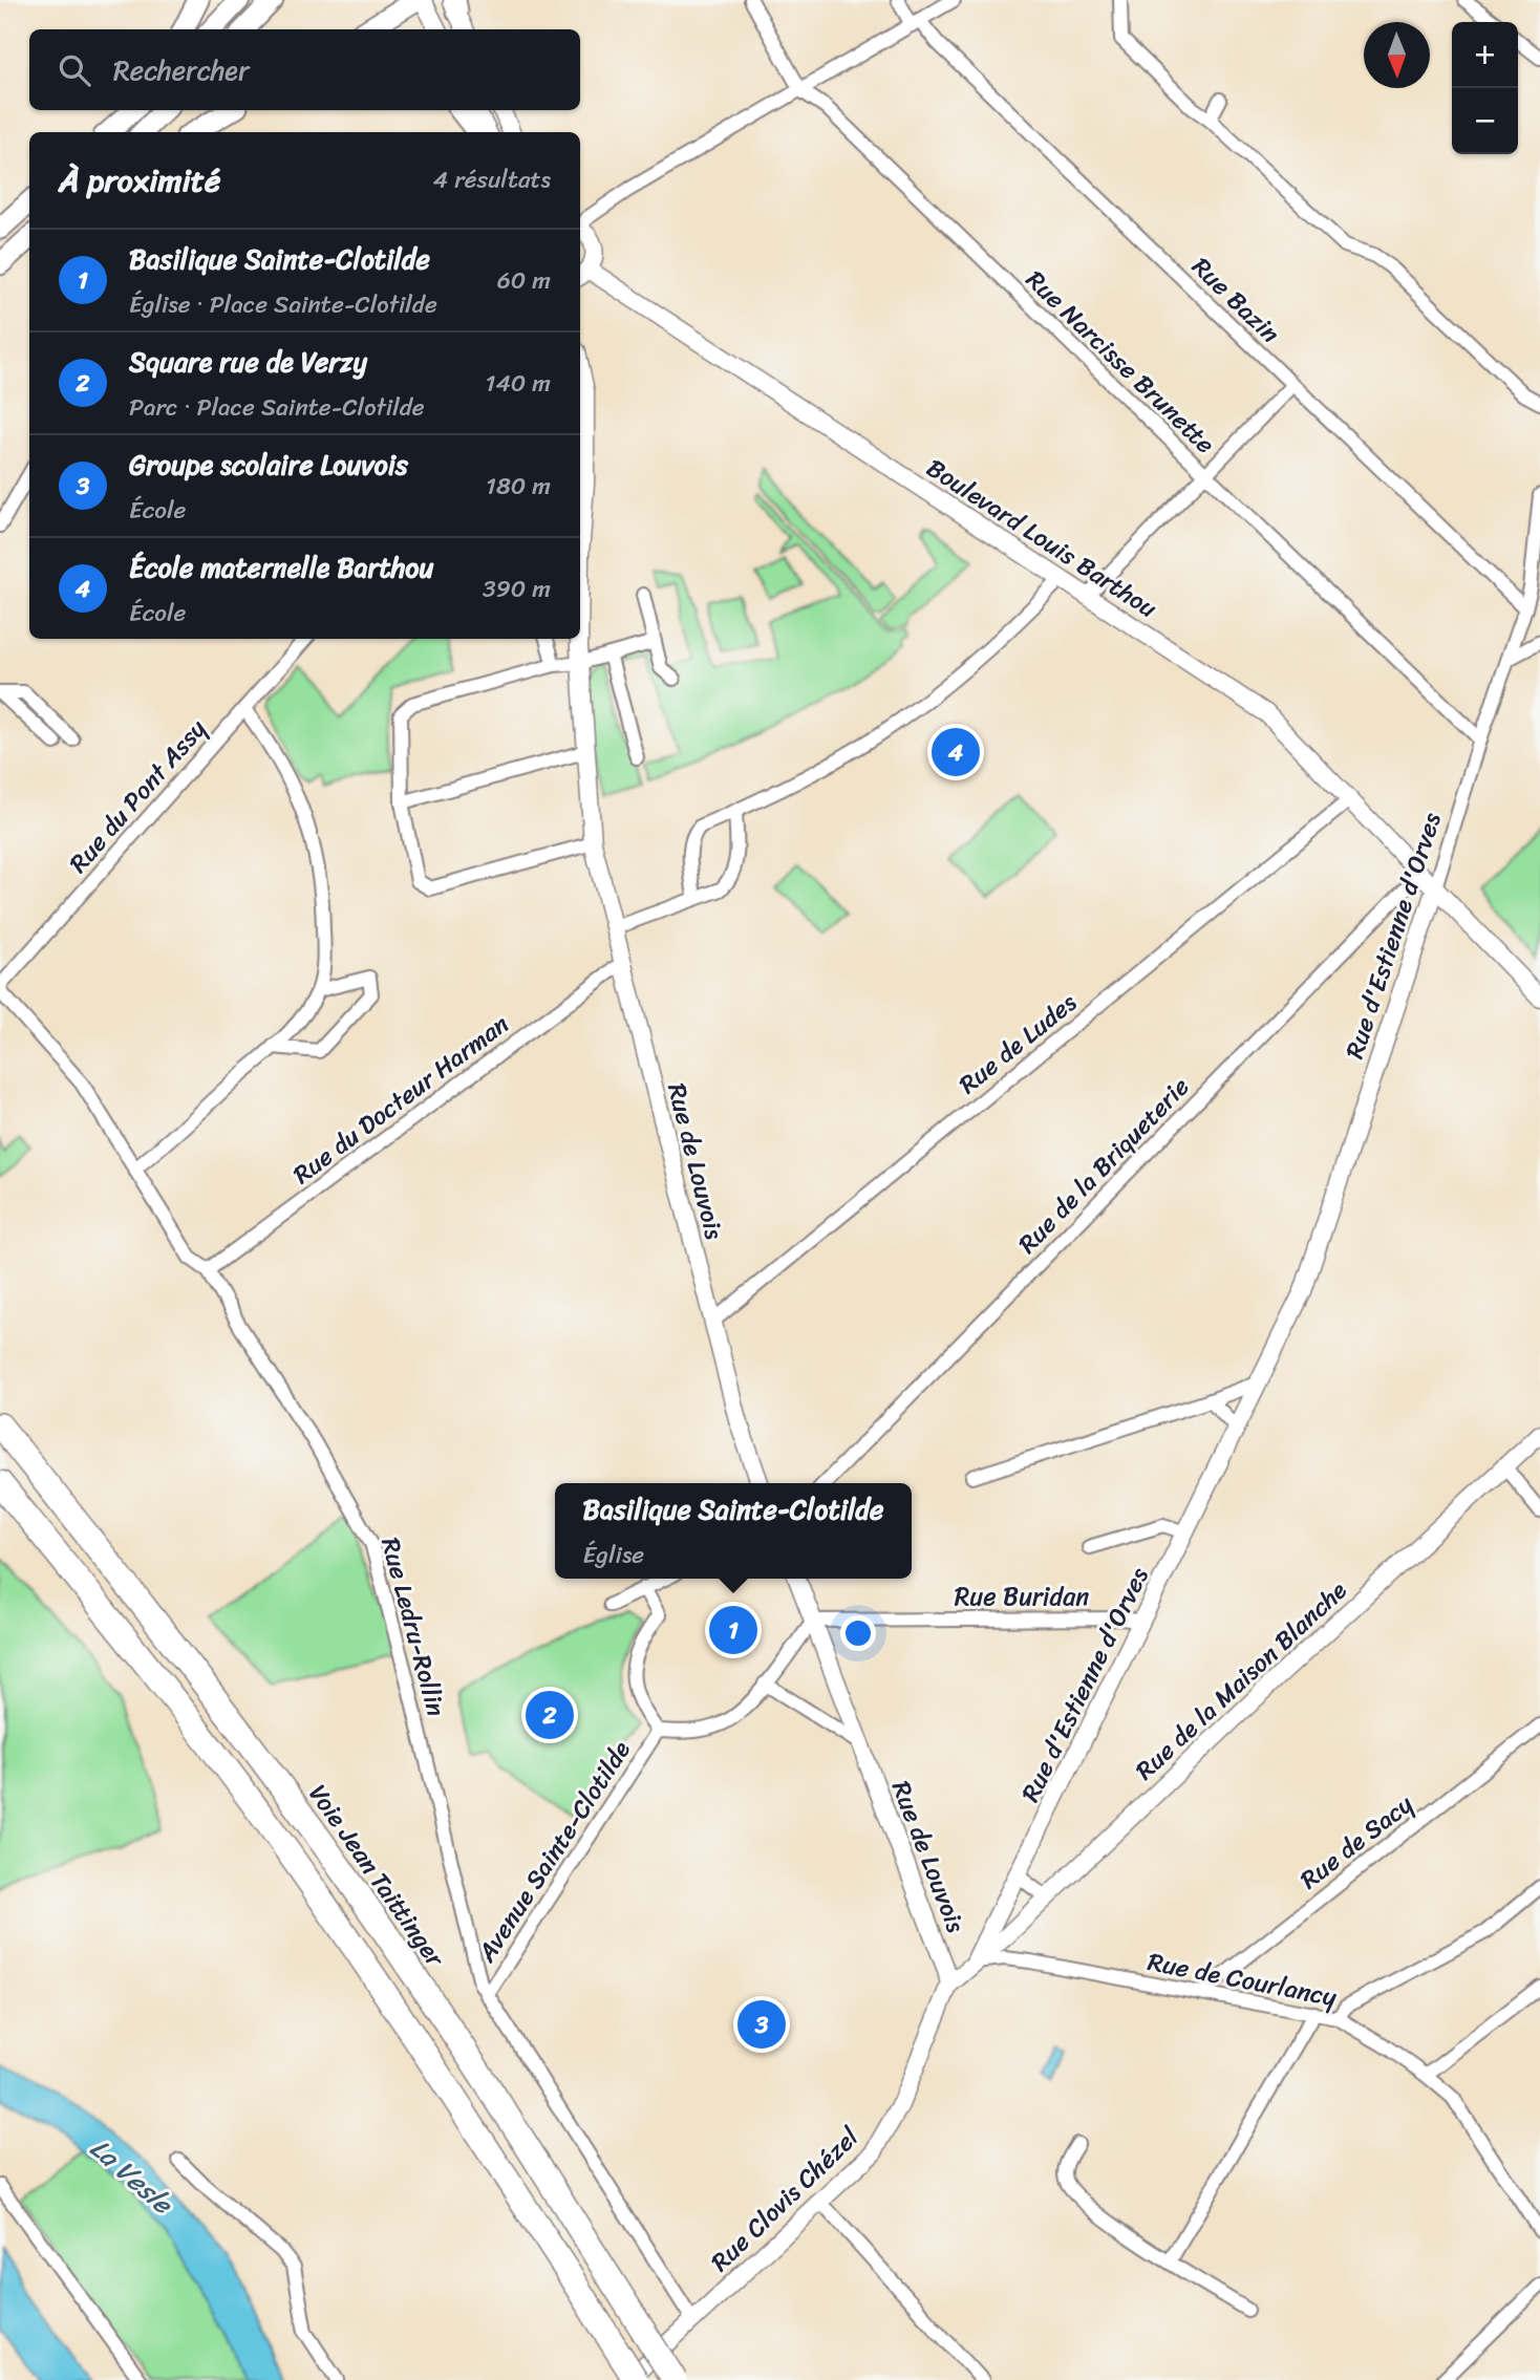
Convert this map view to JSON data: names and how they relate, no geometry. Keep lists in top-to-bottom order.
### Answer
{
  "streets": {
    "highway": ["Voie Jean Taittinger"],
    "street": [
      "Rue Bazin",
      "Rue Narcisse Brunette",
      "Boulevard Louis Barthou",
      "Rue du Pont Assy",
      "Rue d'Estienne d'Orves",
      "Rue de Ludes",
      "Rue du Docteur Harman",
      "Rue de Louvois",
      "Rue de la Briqueterie",
      "Rue Buridan",
      "Rue Ledru-Rollin",
      "Rue de la Maison Blanche",
      "Rue de Sacy",
      "Avenue Sainte-Clotilde",
      "Rue de Courlancy",
      "Rue Clovis Chézel"
    ]
  },
  "crossings": [
    ["Rue Bazin", "Rue d'Estienne d'Orves"],
    ["Rue Narcisse Brunette", "Rue d'Estienne d'Orves"],
    ["Boulevard Louis Barthou", "Rue d'Estienne d'Orves"],
    ["Boulevard Louis Barthou", "Rue de Ludes"],
    ["Boulevard Louis Barthou", "Rue de la Briqueterie"],
    ["Rue du Pont Assy", "Rue Ledru-Rollin"],
    ["Rue d'Estienne d'Orves", "Rue Buridan"],
    ["Rue d'Estienne d'Orves", "Rue de la Maison Blanche"],
    ["Rue d'Estienne d'Orves", "Rue de Courlancy"],
    ["Rue de Ludes", "Rue de Louvois"],
    ["Rue du Docteur Harman", "Rue de Louvois"],
    ["Rue du Docteur Harman", "Rue Ledru-Rollin"],
    ["Rue de Louvois", "Rue Buridan"],
    ["Rue de Louvois", "Rue de la Maison Blanche"],
    ["Rue de Louvois", "Rue Clovis Chézel"],
    ["Rue Ledru-Rollin", "Avenue Sainte-Clotilde"],
    ["Rue Ledru-Rollin", "Rue Clovis Chézel"],
    ["Rue de la Maison Blanche", "Rue de Courlancy"],
    ["Rue de la Maison Blanche", "Rue Clovis Chézel"],
    ["Rue de Sacy", "Rue de Courlancy"]
  ],
  "water": ["La Vesle"],
  "north": "bottom",
  "page": {
    "map_buttons": ["+", "−"],
    "search": "Rechercher",
    "heading": ["À proximité", "4 résultats"],
    "list": [
      {
        "mark": "1",
        "name": "Basilique Sainte-Clotilde",
        "note": "Église · Place Sainte-Clotilde",
        "value": "60 m"
      },
      {
        "mark": "2",
        "name": "Square rue de Verzy",
        "note": "Parc · Place Sainte-Clotilde",
        "value": "140 m"
      },
      {
        "mark": "3",
        "name": "Groupe scolaire Louvois",
        "note": "École",
        "value": "180 m"
      },
      {
        "mark": "4",
        "name": "École maternelle Barthou",
        "note": "École",
        "value": "390 m"
      }
    ],
    "pins": [
      "4",
      "1",
      "2",
      "3"
    ],
    "popup": ["Basilique Sainte-Clotilde", "Église"]
  }
}
